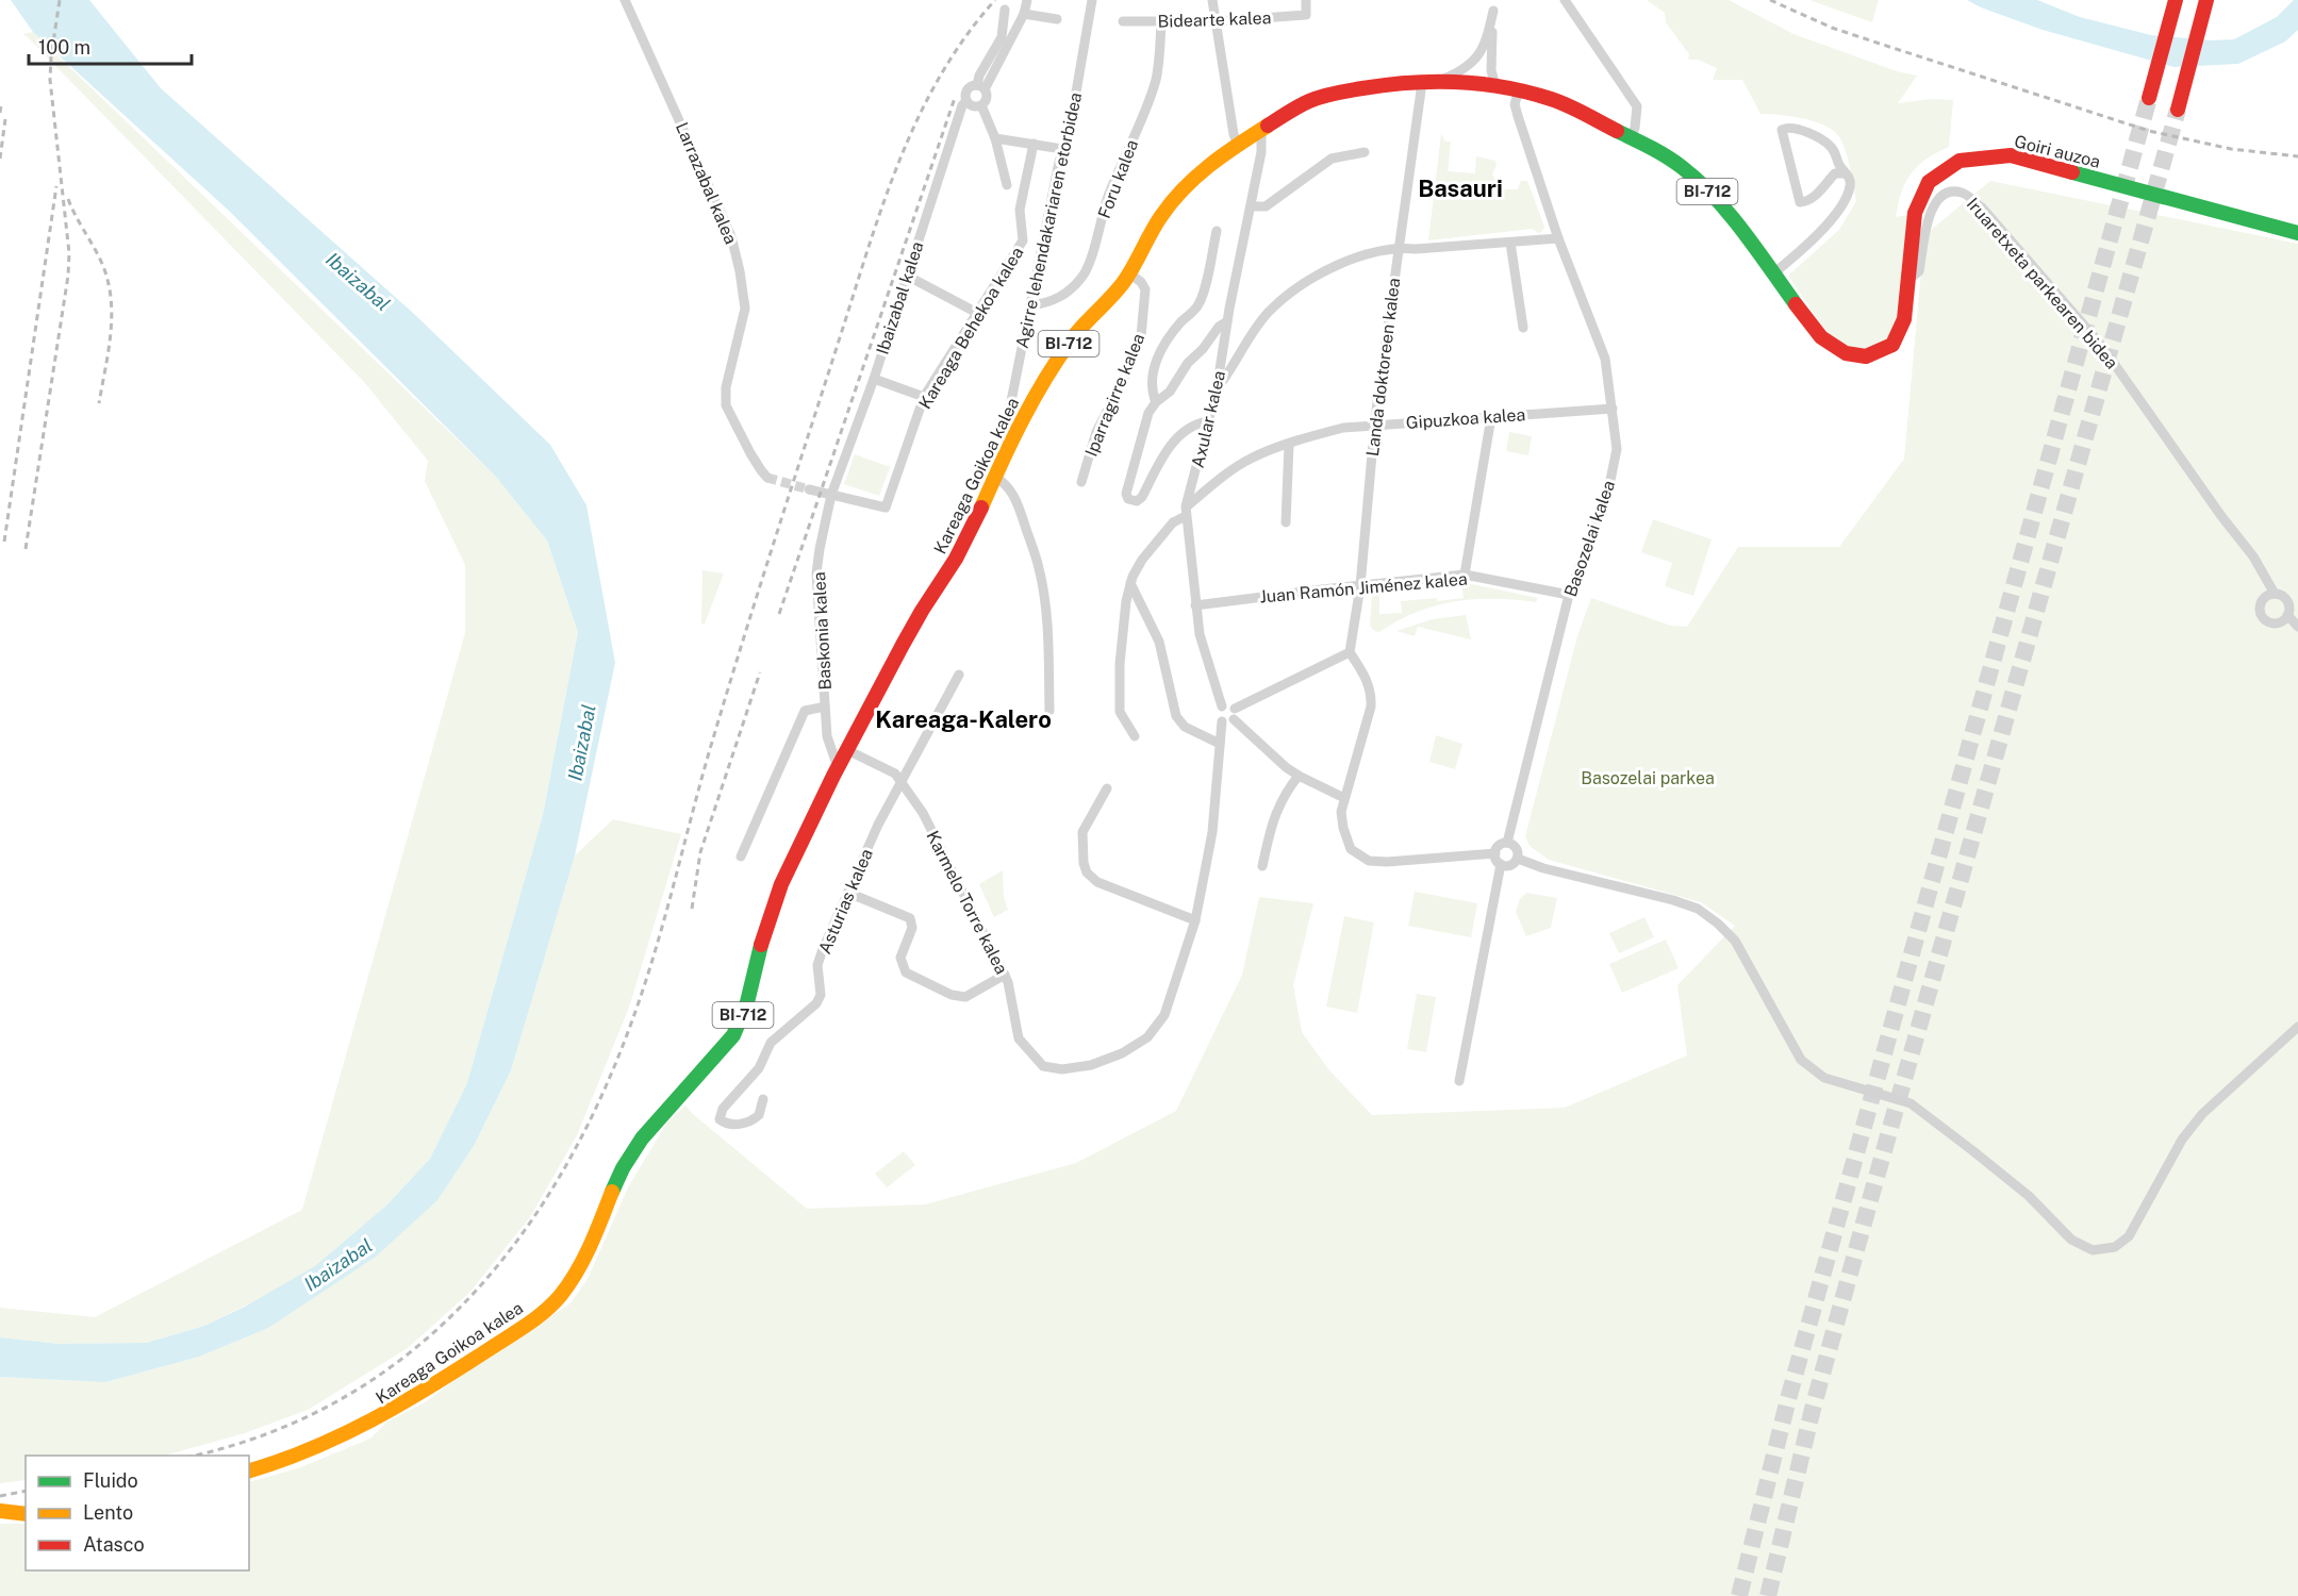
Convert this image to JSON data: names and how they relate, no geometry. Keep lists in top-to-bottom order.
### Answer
{
  "streets": {
    "main road": ["Goiri auzoa", "BI-712", "Kareaga Goikoa kalea"],
    "street": [
      "Bidearte kalea",
      "Foru kalea",
      "Larrazabal kalea",
      "Agirre lehendakariaren etorbidea",
      "Iruaretxeta parkearen bidea",
      "Ibaizabal kalea",
      "Kareaga Behekoa kalea",
      "Landa doktoreen kalea",
      "Iparragirre kalea",
      "Gipuzkoa kalea",
      "Axular kalea",
      "Basozelai kalea",
      "Juan Ramón Jiménez kalea",
      "Baskonia kalea",
      "Asturias kalea",
      "Karmelo Torre kalea"
    ]
  },
  "crossings": [
    ["Bidearte kalea", "Foru kalea"],
    ["Goiri auzoa", "Iruaretxeta parkearen bidea"],
    ["Goiri auzoa", "Kareaga Goikoa kalea"],
    ["Foru kalea", "Agirre lehendakariaren etorbidea"],
    ["Agirre lehendakariaren etorbidea", "Kareaga Goikoa kalea"],
    ["Ibaizabal kalea", "Kareaga Behekoa kalea"],
    ["Ibaizabal kalea", "Baskonia kalea"],
    ["Kareaga Behekoa kalea", "Baskonia kalea"],
    ["Landa doktoreen kalea", "Gipuzkoa kalea"],
    ["Landa doktoreen kalea", "Kareaga Goikoa kalea"],
    ["Landa doktoreen kalea", "Juan Ramón Jiménez kalea"],
    ["Iparragirre kalea", "Kareaga Goikoa kalea"],
    ["Gipuzkoa kalea", "Axular kalea"],
    ["Gipuzkoa kalea", "Basozelai kalea"],
    ["Axular kalea", "Kareaga Goikoa kalea"],
    ["Axular kalea", "Juan Ramón Jiménez kalea"],
    ["Axular kalea", "Karmelo Torre kalea"],
    ["Kareaga Goikoa kalea", "Basozelai kalea"],
    ["Kareaga Goikoa kalea", "Baskonia kalea"],
    ["Kareaga Goikoa kalea", "Karmelo Torre kalea"],
    ["Basozelai kalea", "Juan Ramón Jiménez kalea"],
    ["Asturias kalea", "Karmelo Torre kalea"]
  ],
  "districts": ["Basauri", "Kareaga-Kalero"],
  "water": ["Ibaizabal"],
  "parks": ["Basozelai parkea"],
  "legend": ["Fluido", "Lento", "Atasco"],
  "scale_bar": "100 m"
}
